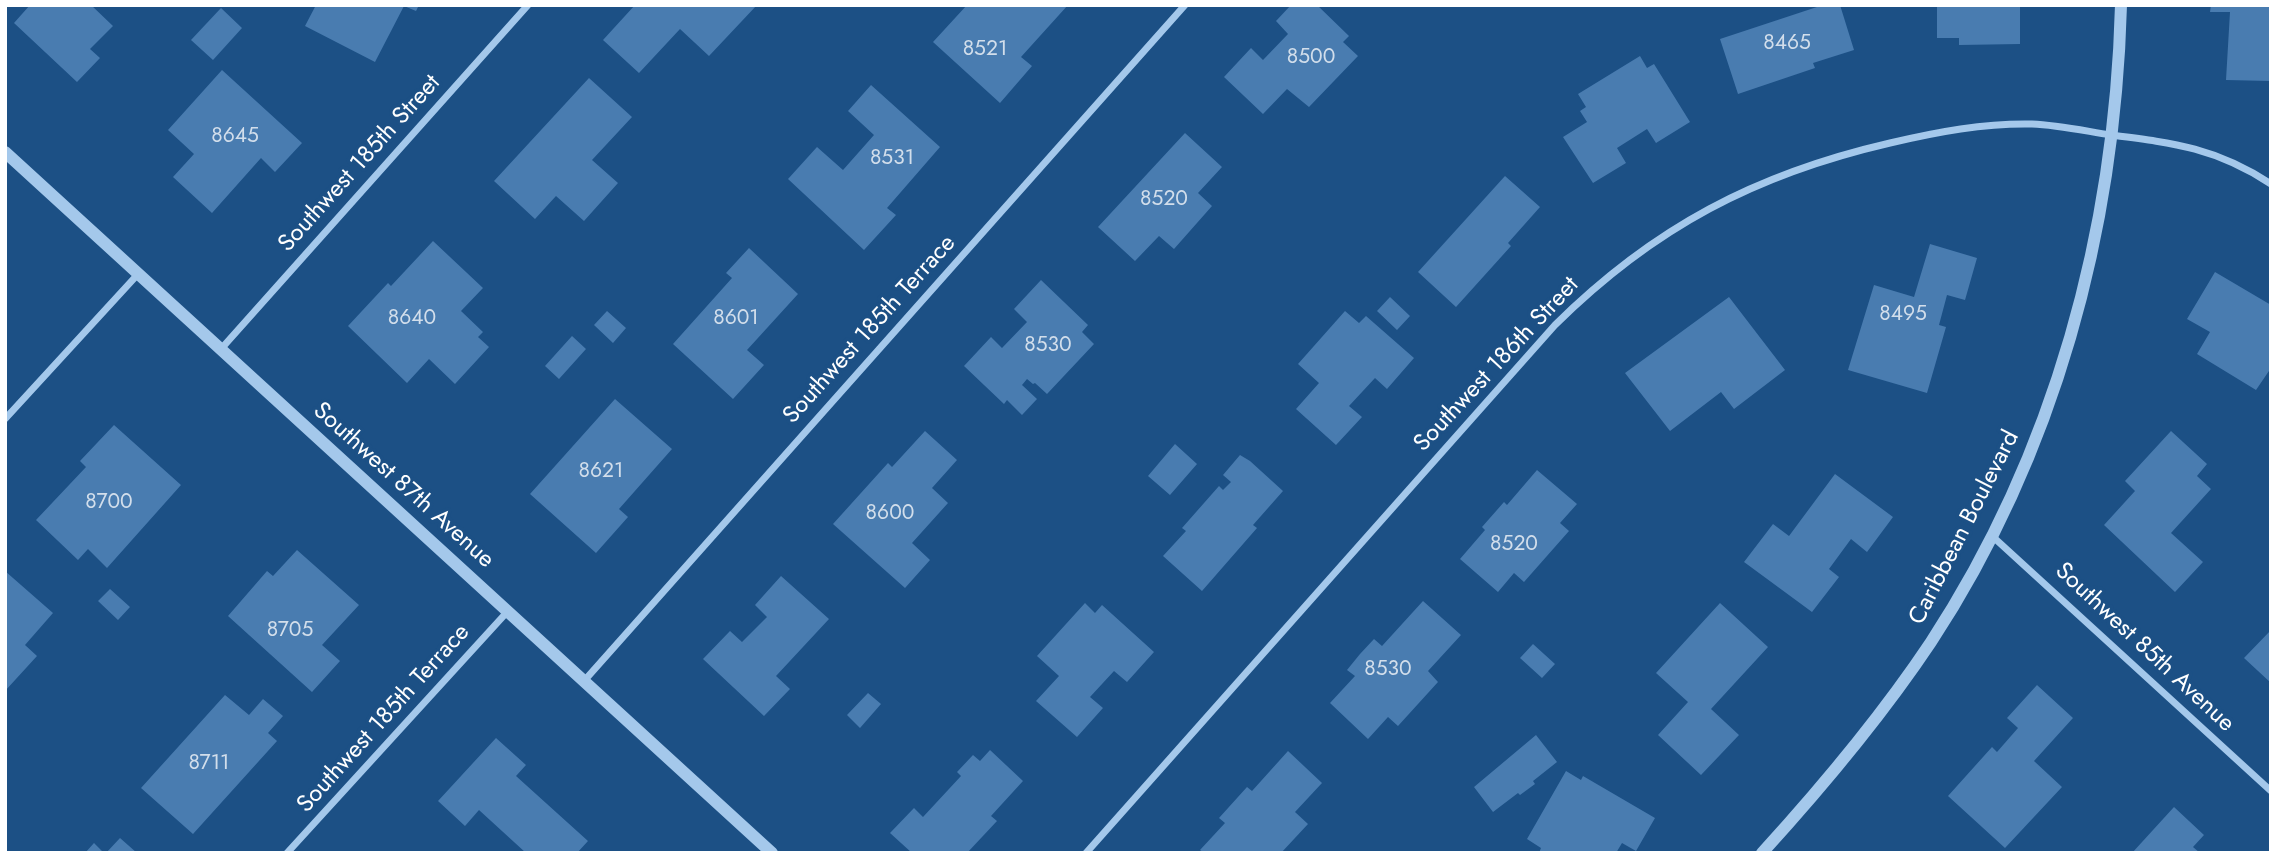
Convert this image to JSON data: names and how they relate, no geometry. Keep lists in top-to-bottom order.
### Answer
{
  "streets": {
    "street": [
      "Southwest 185th Street",
      "Southwest 185th Terrace",
      "Southwest 186th Street",
      "Southwest 87th Avenue",
      "Caribbean Boulevard",
      "Southwest 85th Avenue"
    ]
  },
  "crossings": [
    ["Southwest 185th Street", "Southwest 87th Avenue"],
    ["Southwest 185th Terrace", "Southwest 87th Avenue"],
    ["Southwest 186th Street", "Caribbean Boulevard"],
    ["Caribbean Boulevard", "Southwest 85th Avenue"]
  ],
  "house_numbers": [
    "8465",
    "8521",
    "8500",
    "8645",
    "8531",
    "8520",
    "8495",
    "8640",
    "8601",
    "8530",
    "8621",
    "8700",
    "8600",
    "8520",
    "8705",
    "8530",
    "8711"
  ]
}
